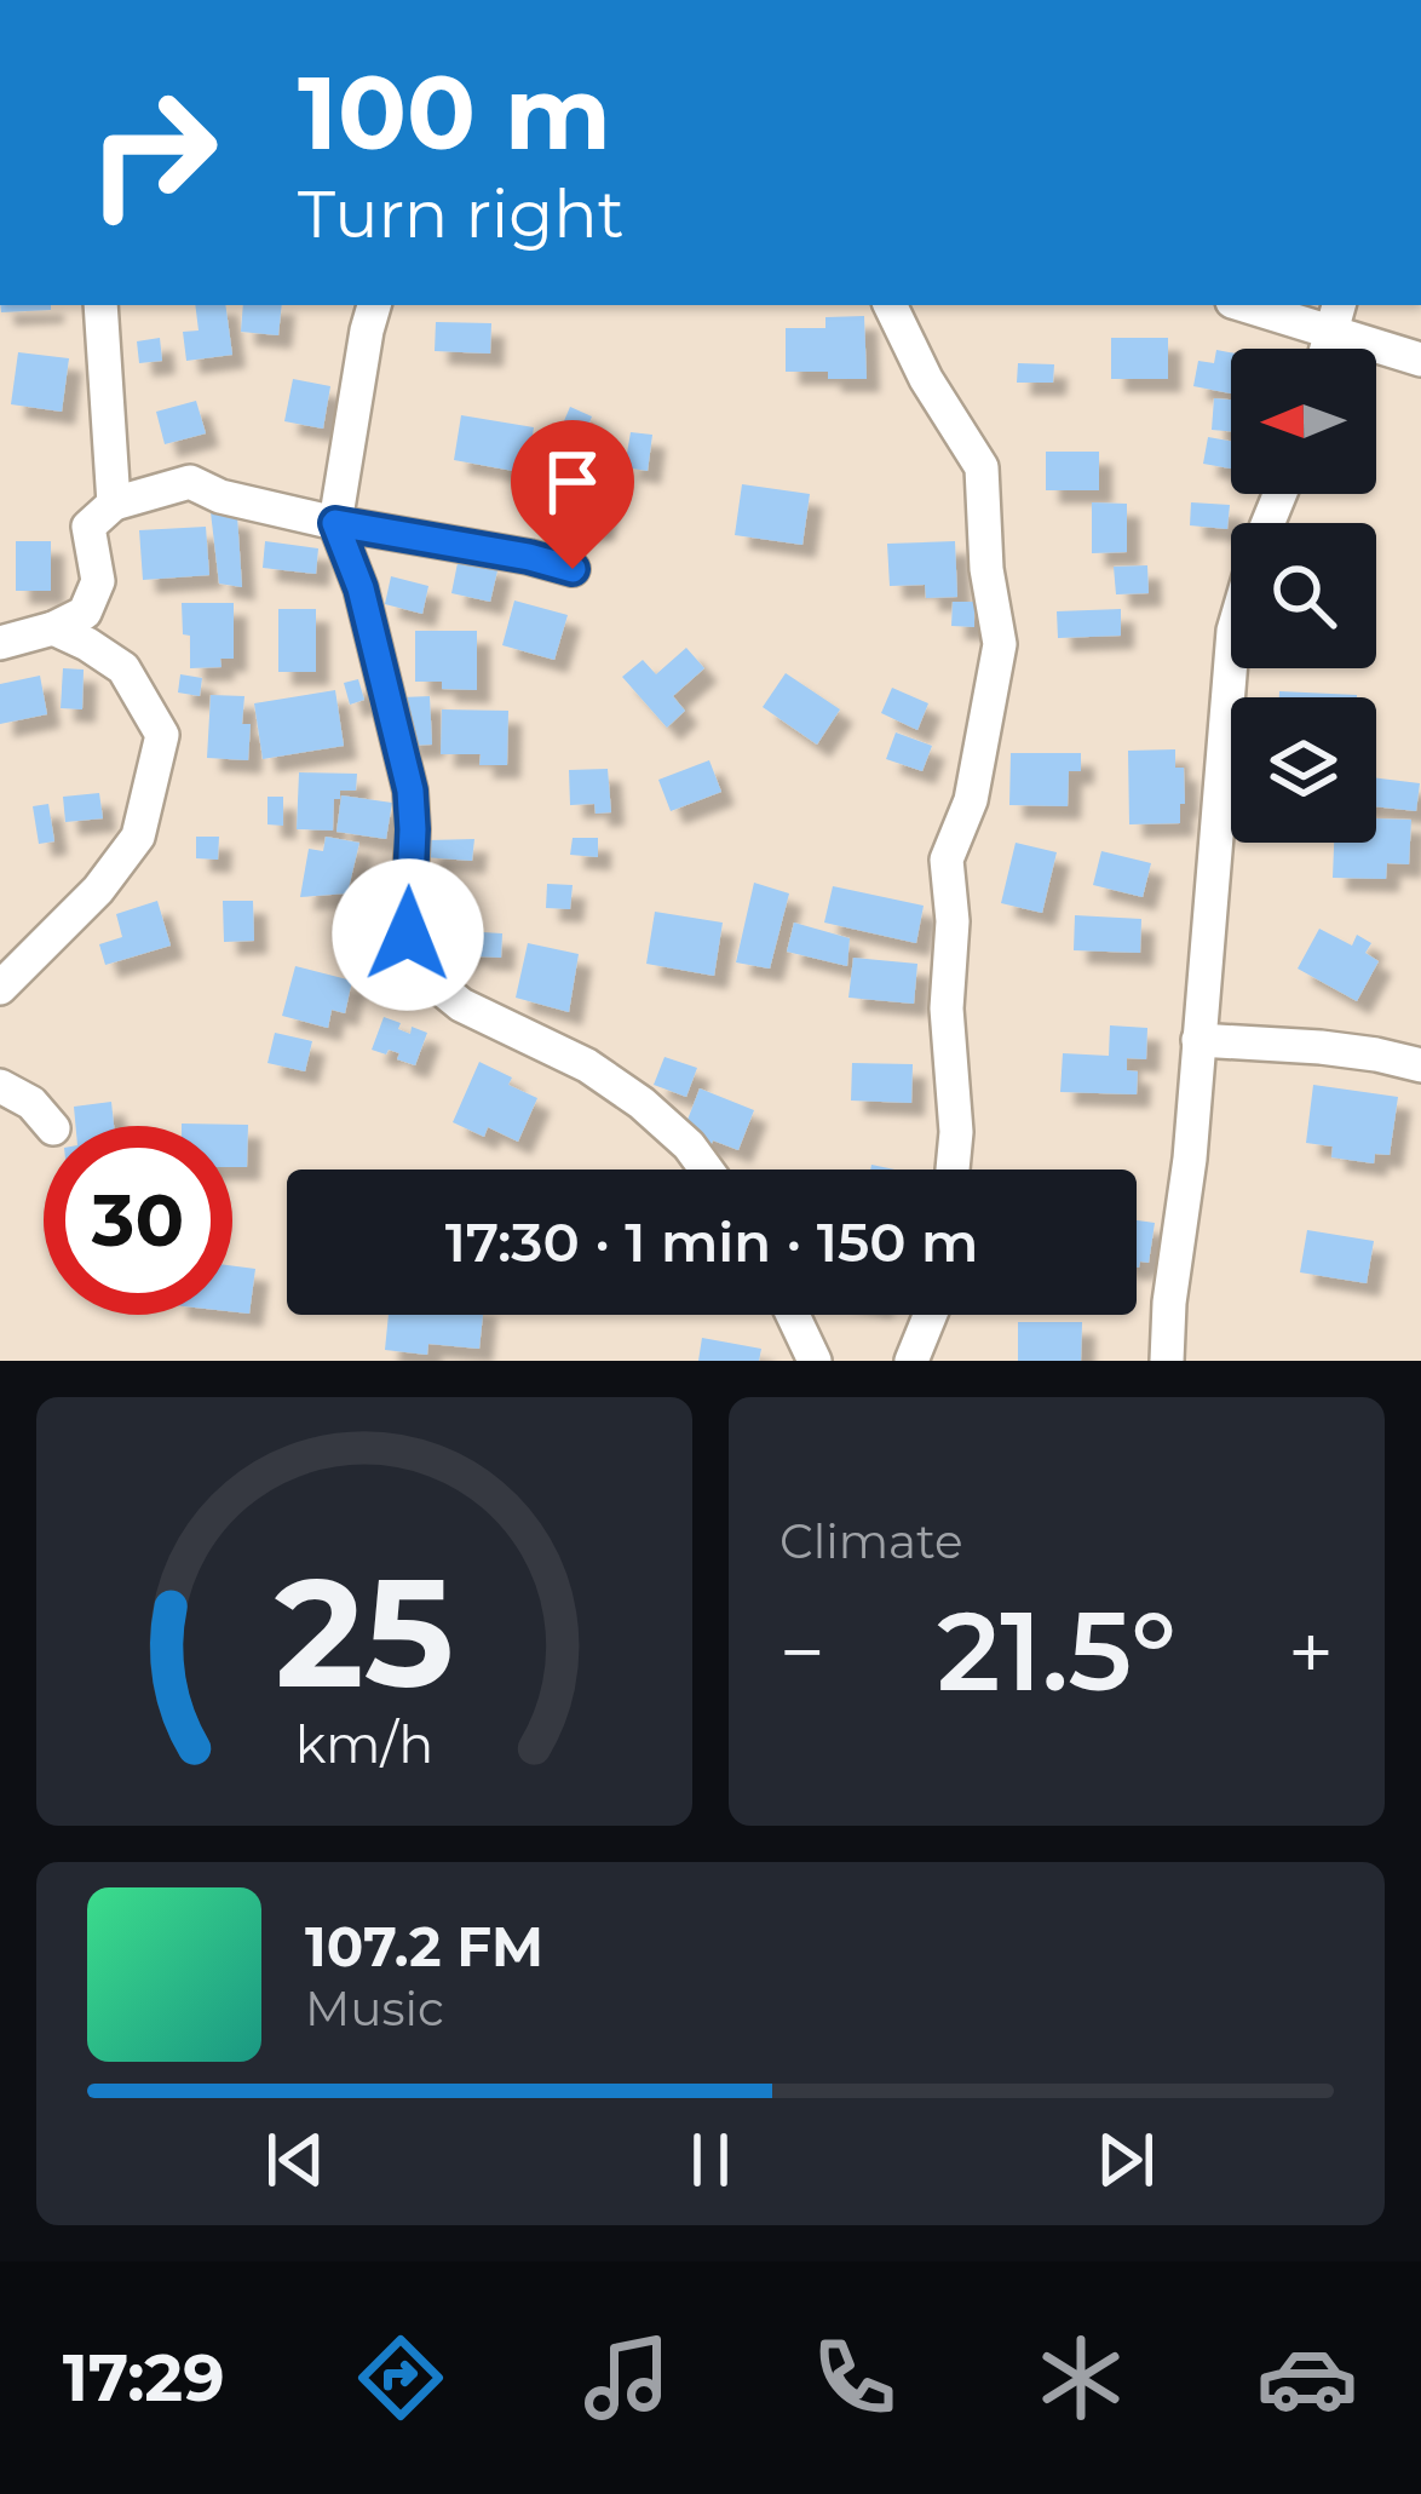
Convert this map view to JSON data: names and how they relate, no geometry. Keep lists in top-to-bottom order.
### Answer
{
  "north": "left",
  "page": {
    "turn": ["100 m", "Turn right"],
    "limit": "30",
    "trip": "17:30 · 1 min · 150 m",
    "tile": "Climate",
    "heat": ["−", "21.5°", "+"],
    "song": ["107.2 FM", "Music"],
    "tabs": "17:29",
    "gauge": ["25", "km/h"]
  }
}
